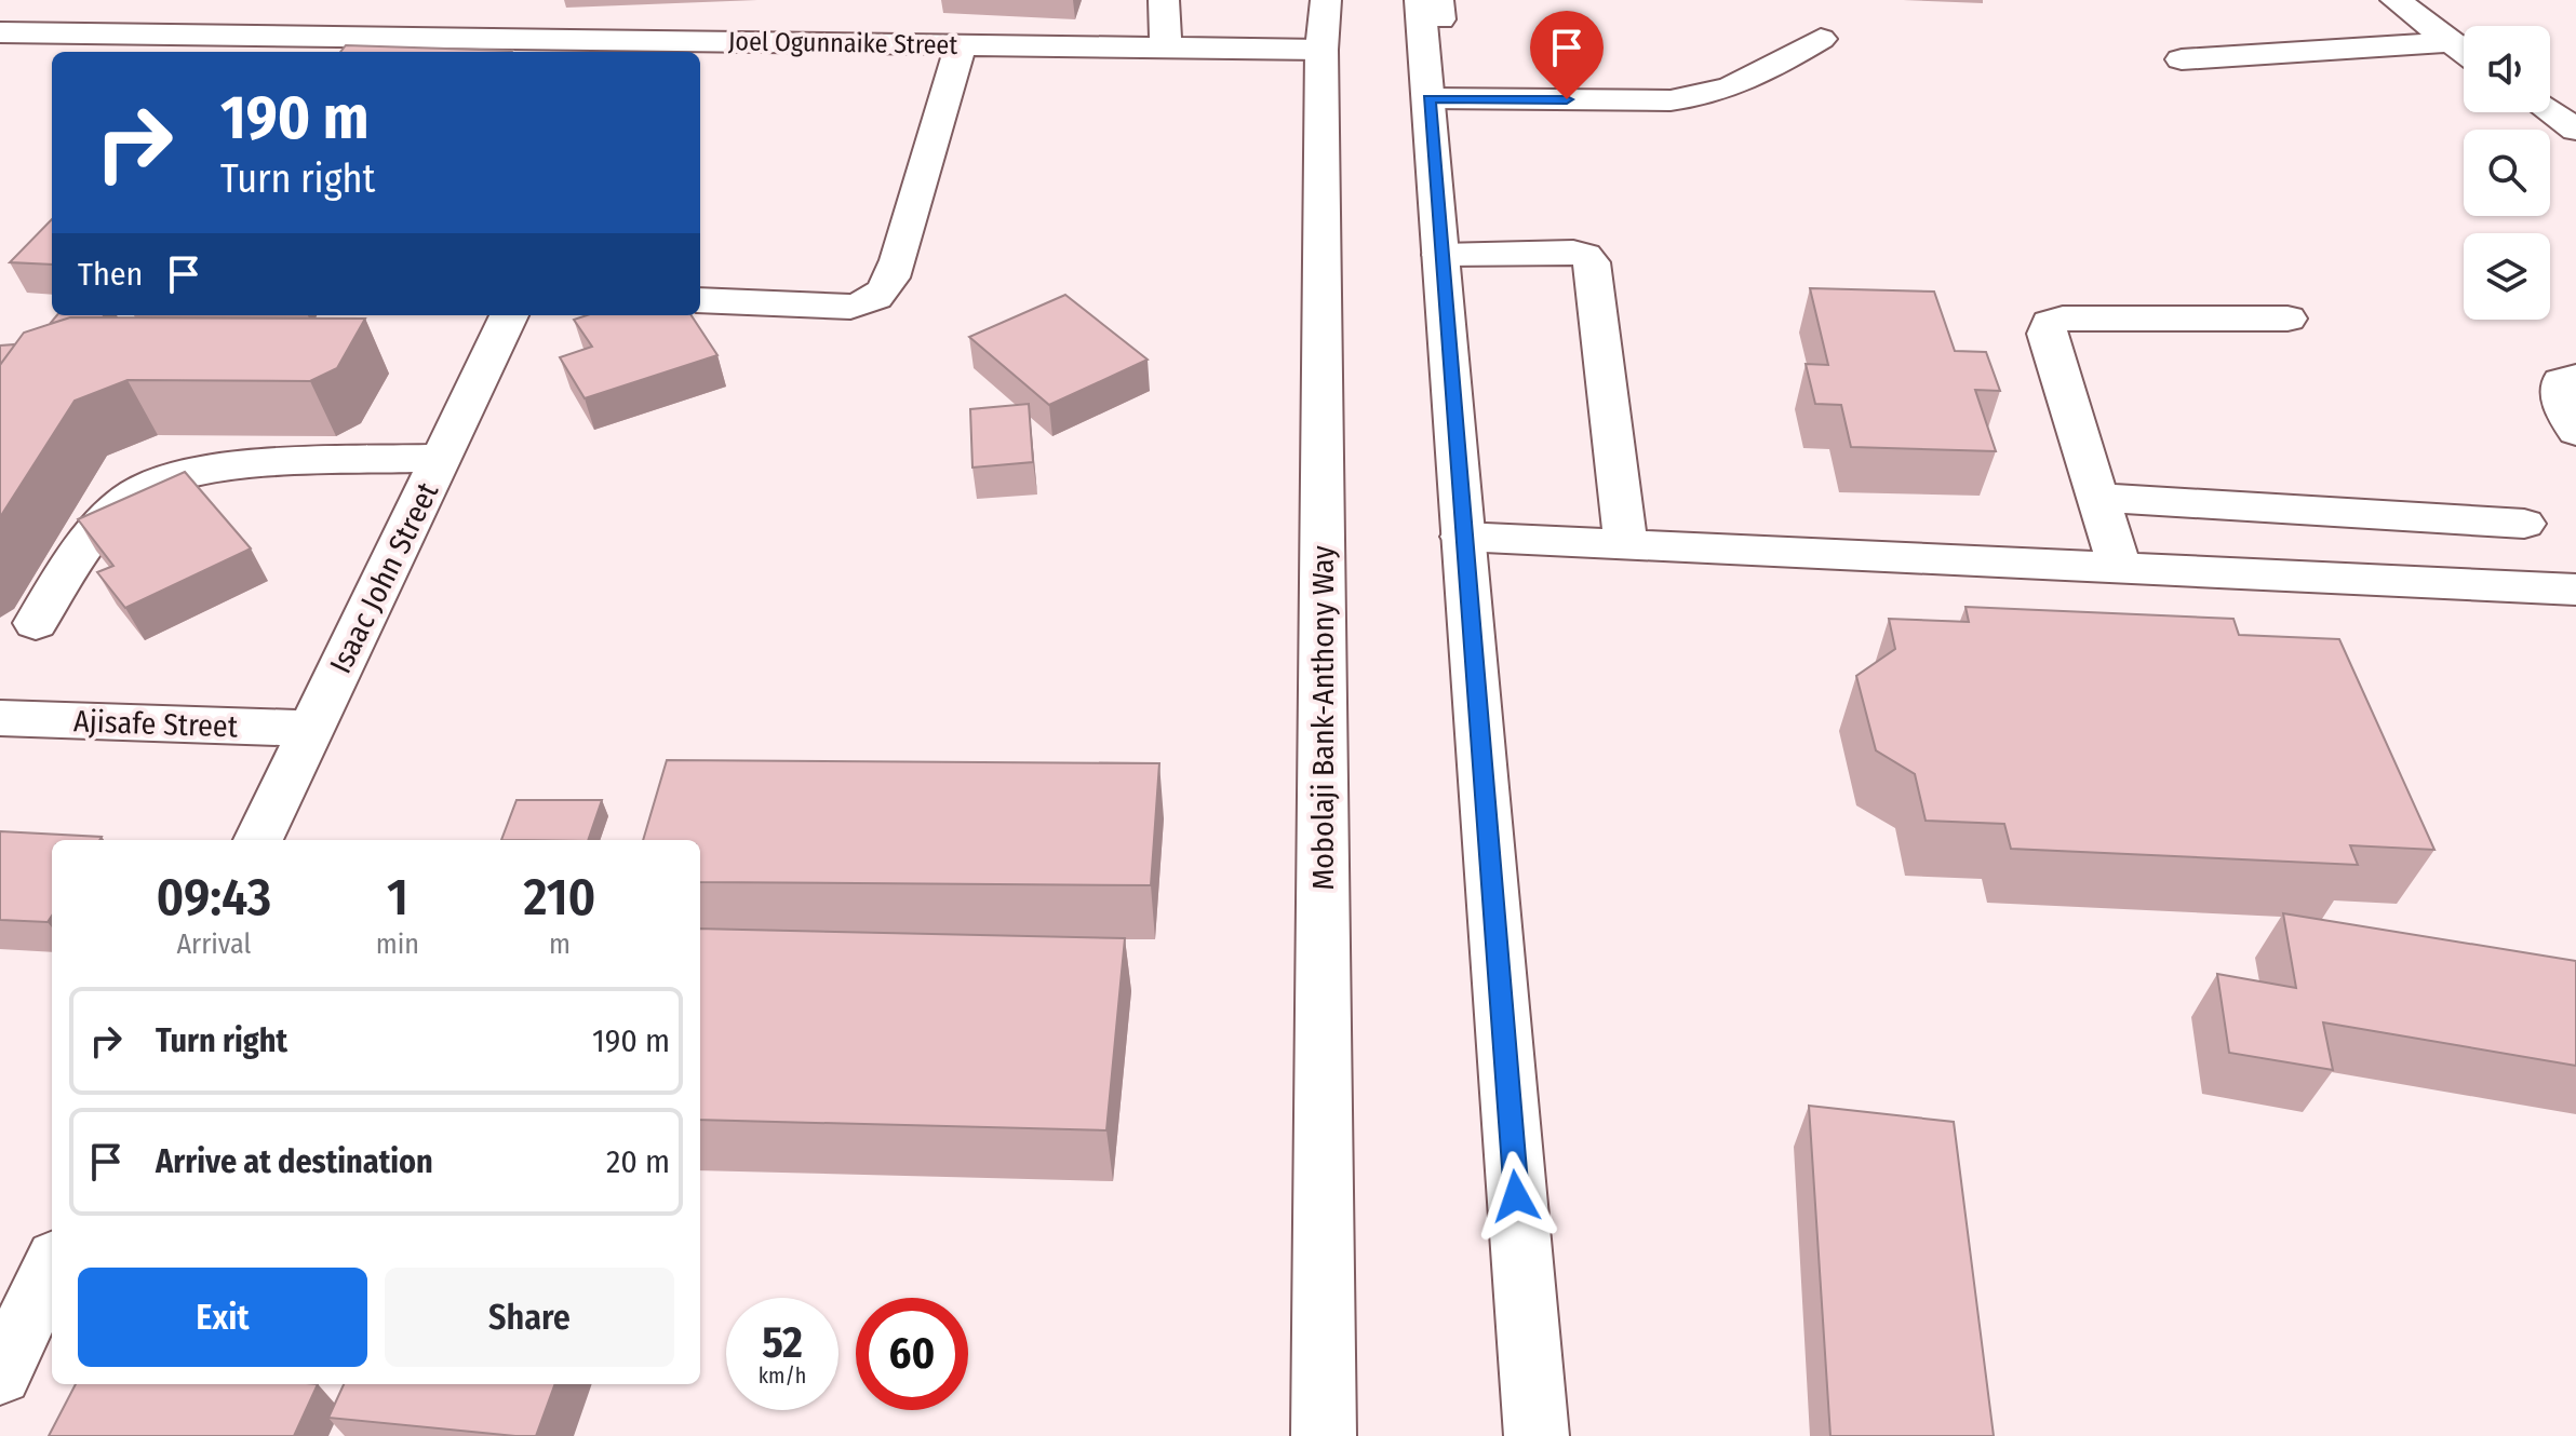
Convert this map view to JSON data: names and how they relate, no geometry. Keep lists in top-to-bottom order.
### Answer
{
  "streets": {
    "street": [
      "Joel Ogunnaike Street",
      "Isaac John Street",
      "Mobolaji Bank-Anthony Way",
      "Ajisafe Street"
    ]
  },
  "crossings": [
    ["Joel Ogunnaike Street", "Mobolaji Bank-Anthony Way"],
    ["Isaac John Street", "Ajisafe Street"]
  ],
  "page": {
    "turn": ["190 m", "Turn right"],
    "then": "Then",
    "eta": [
      "09:43",
      "Arrival",
      "1",
      "min",
      "210",
      "m"
    ],
    "list": [
      {
        "name": "Turn right",
        "value": "190 m"
      },
      {
        "name": "Arrive at destination",
        "value": "20 m"
      }
    ],
    "buttons": ["Exit", "Share"],
    "speed": "52 km/h",
    "limit": "60"
  }
}
